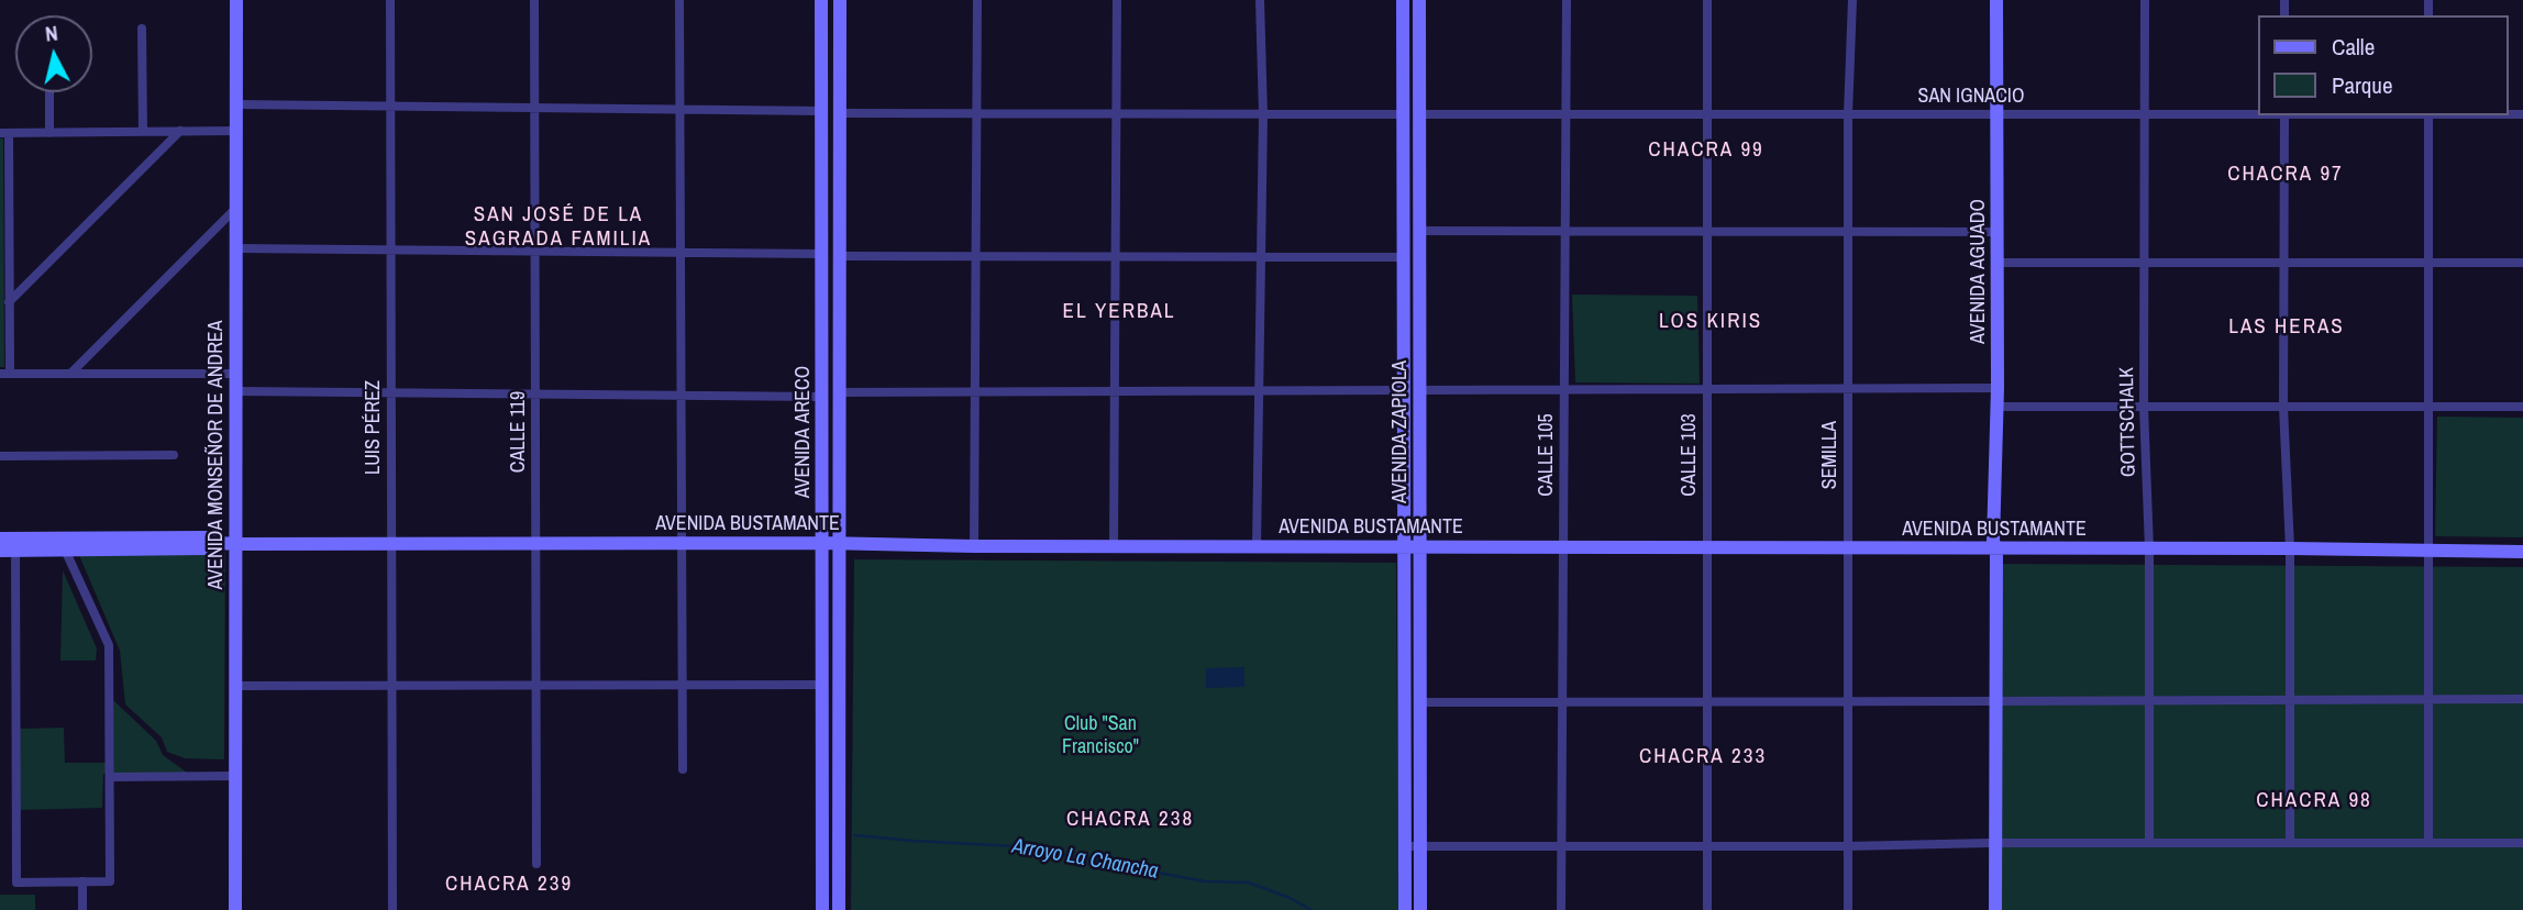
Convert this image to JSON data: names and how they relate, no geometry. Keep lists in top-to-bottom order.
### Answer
{
  "streets": {
    "main road": [
      "AVENIDA AGUADO",
      "AVENIDA ARECO",
      "AVENIDA ZAPIOLA",
      "AVENIDA MONSEÑOR DE ANDREA",
      "AVENIDA BUSTAMANTE"
    ],
    "street": [
      "SAN IGNACIO",
      "GOTTSCHALK",
      "LUIS PÉREZ",
      "CALLE 119",
      "CALLE 105",
      "CALLE 103",
      "SEMILLA"
    ]
  },
  "crossings": [
    ["SAN IGNACIO", "AVENIDA AGUADO"],
    ["SAN IGNACIO", "GOTTSCHALK"],
    ["SAN IGNACIO", "AVENIDA ZAPIOLA"],
    ["SAN IGNACIO", "CALLE 105"],
    ["SAN IGNACIO", "CALLE 103"],
    ["SAN IGNACIO", "SEMILLA"],
    ["AVENIDA AGUADO", "AVENIDA BUSTAMANTE"],
    ["GOTTSCHALK", "AVENIDA BUSTAMANTE"],
    ["LUIS PÉREZ", "AVENIDA BUSTAMANTE"],
    ["CALLE 119", "AVENIDA BUSTAMANTE"],
    ["AVENIDA ARECO", "AVENIDA BUSTAMANTE"],
    ["AVENIDA ZAPIOLA", "AVENIDA BUSTAMANTE"],
    ["AVENIDA MONSEÑOR DE ANDREA", "AVENIDA BUSTAMANTE"],
    ["CALLE 105", "AVENIDA BUSTAMANTE"],
    ["CALLE 103", "AVENIDA BUSTAMANTE"],
    ["SEMILLA", "AVENIDA BUSTAMANTE"]
  ],
  "districts": [
    "CHACRA 99",
    "CHACRA 97",
    "SAN JOSÉ DE LA SAGRADA FAMILIA",
    "EL YERBAL",
    "LOS KIRIS",
    "LAS HERAS",
    "CHACRA 233",
    "CHACRA 98",
    "CHACRA 238",
    "CHACRA 239"
  ],
  "water": ["Arroyo La Chancha"],
  "parks": ["Club \"San Francisco\""],
  "legend": ["Calle", "Parque"],
  "north": "top"
}
